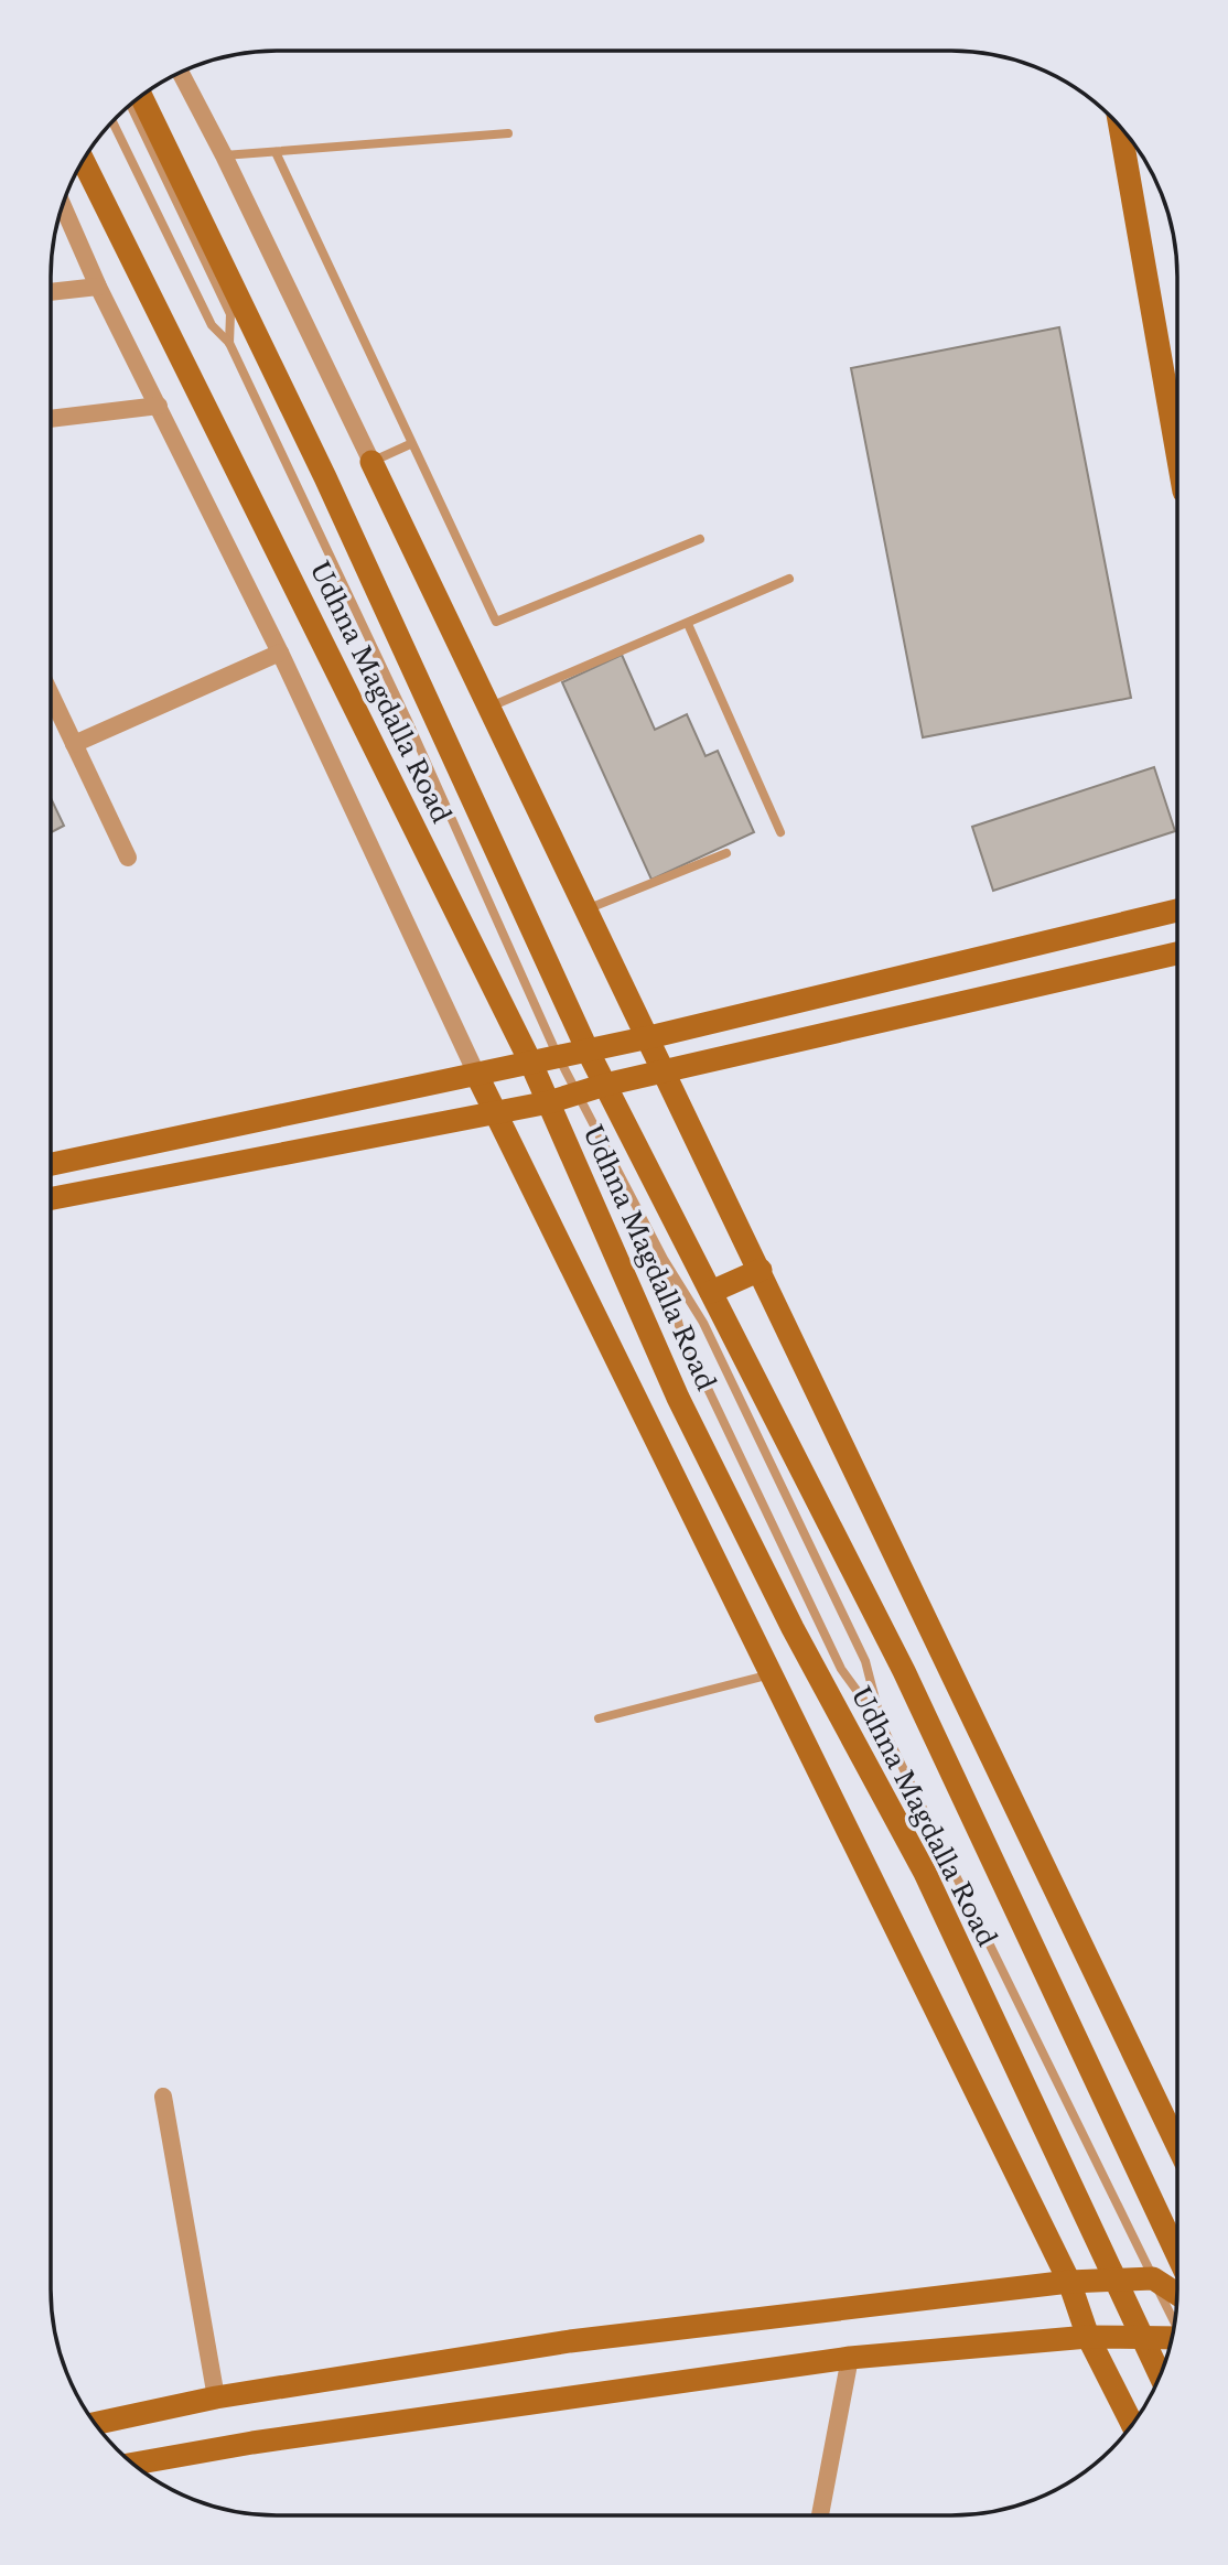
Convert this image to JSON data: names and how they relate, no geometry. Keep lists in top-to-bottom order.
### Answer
{
  "streets": {
    "street": ["Udhna Magdalla Road"]
  }
}
